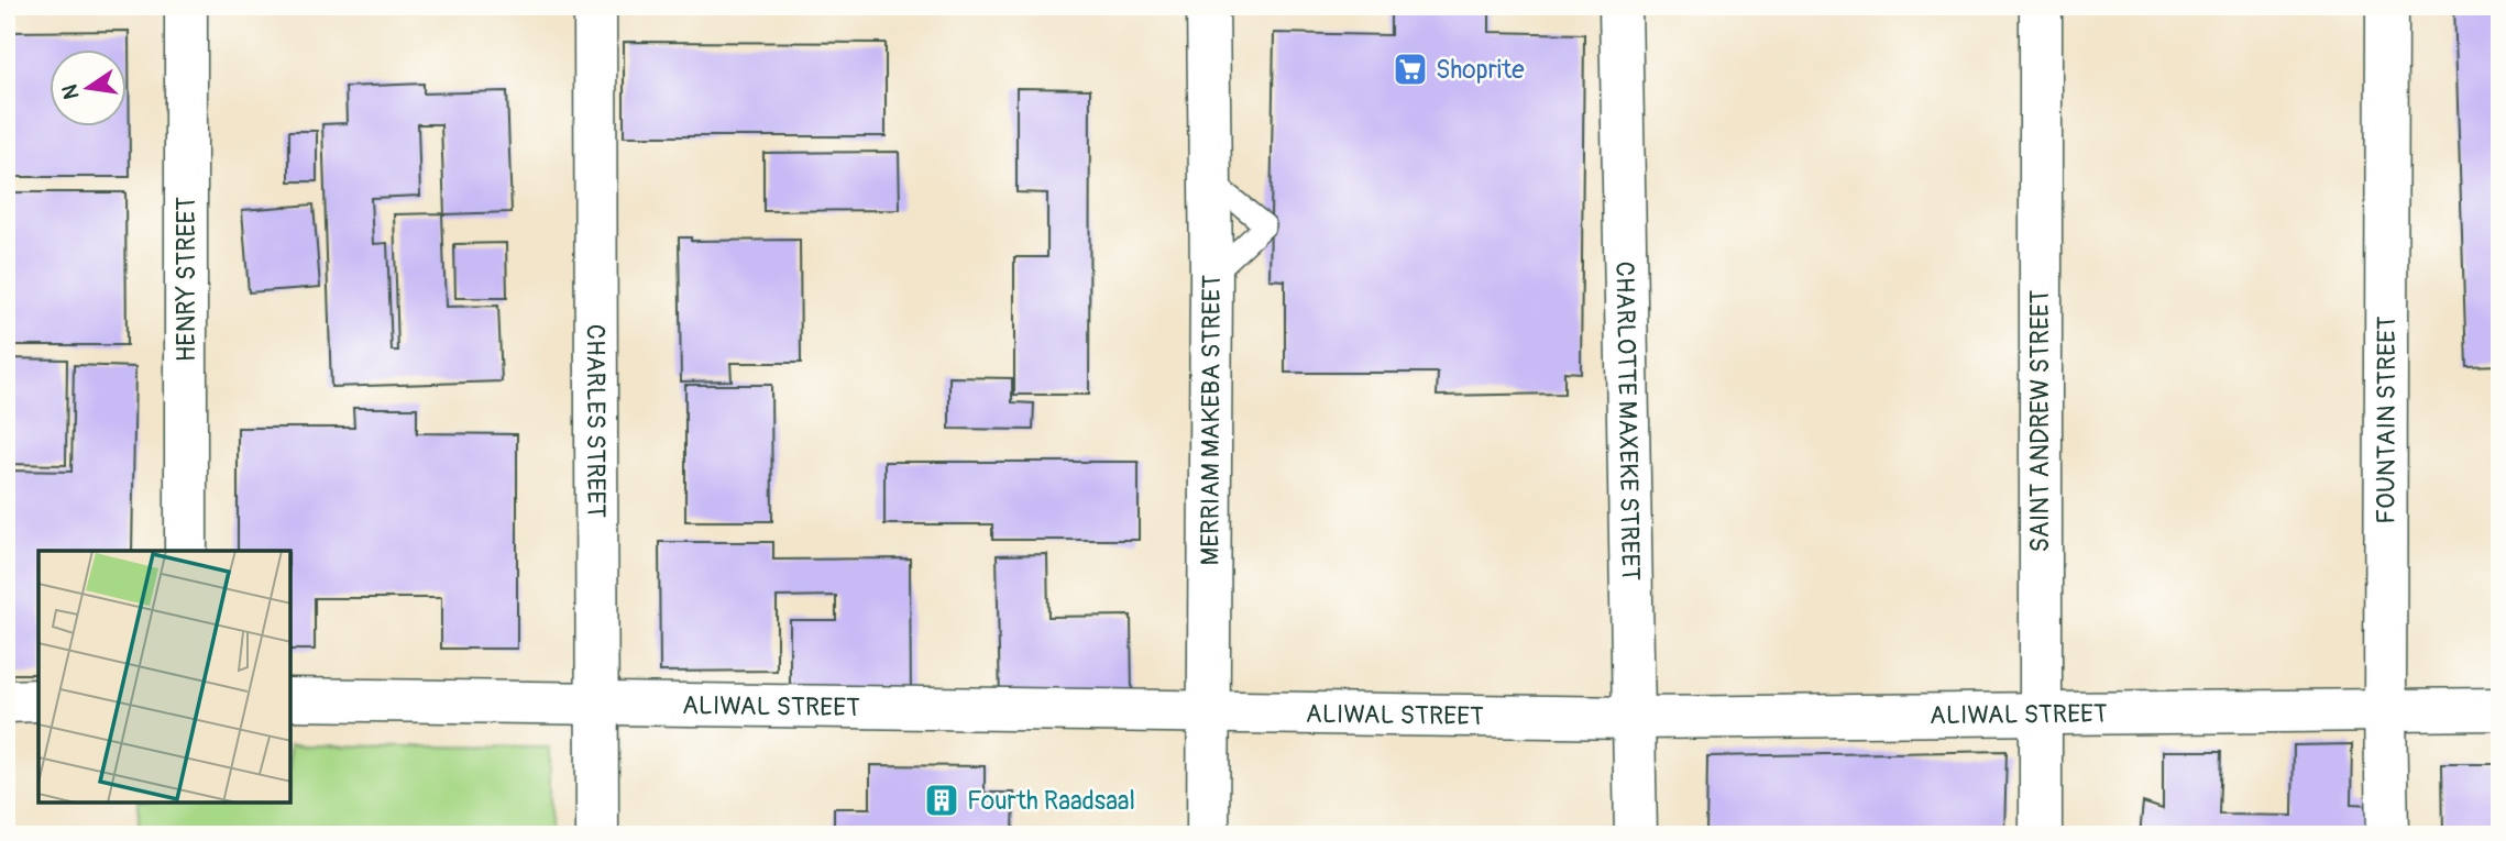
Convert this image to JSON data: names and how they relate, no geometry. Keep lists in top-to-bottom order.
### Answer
{
  "streets": {
    "street": [
      "HENRY STREET",
      "MERRIAM MAKEBA STREET",
      "CHARLOTTE MAXEKE STREET",
      "CHARLES STREET",
      "SAINT ANDREW STREET",
      "FOUNTAIN STREET",
      "ALIWAL STREET"
    ]
  },
  "crossings": [
    ["MERRIAM MAKEBA STREET", "ALIWAL STREET"],
    ["CHARLOTTE MAXEKE STREET", "ALIWAL STREET"],
    ["CHARLES STREET", "ALIWAL STREET"],
    ["SAINT ANDREW STREET", "ALIWAL STREET"],
    ["FOUNTAIN STREET", "ALIWAL STREET"]
  ],
  "places": {
    "supermarket": ["Shoprite"],
    "building": ["Fourth Raadsaal"]
  },
  "north": "left"
}
